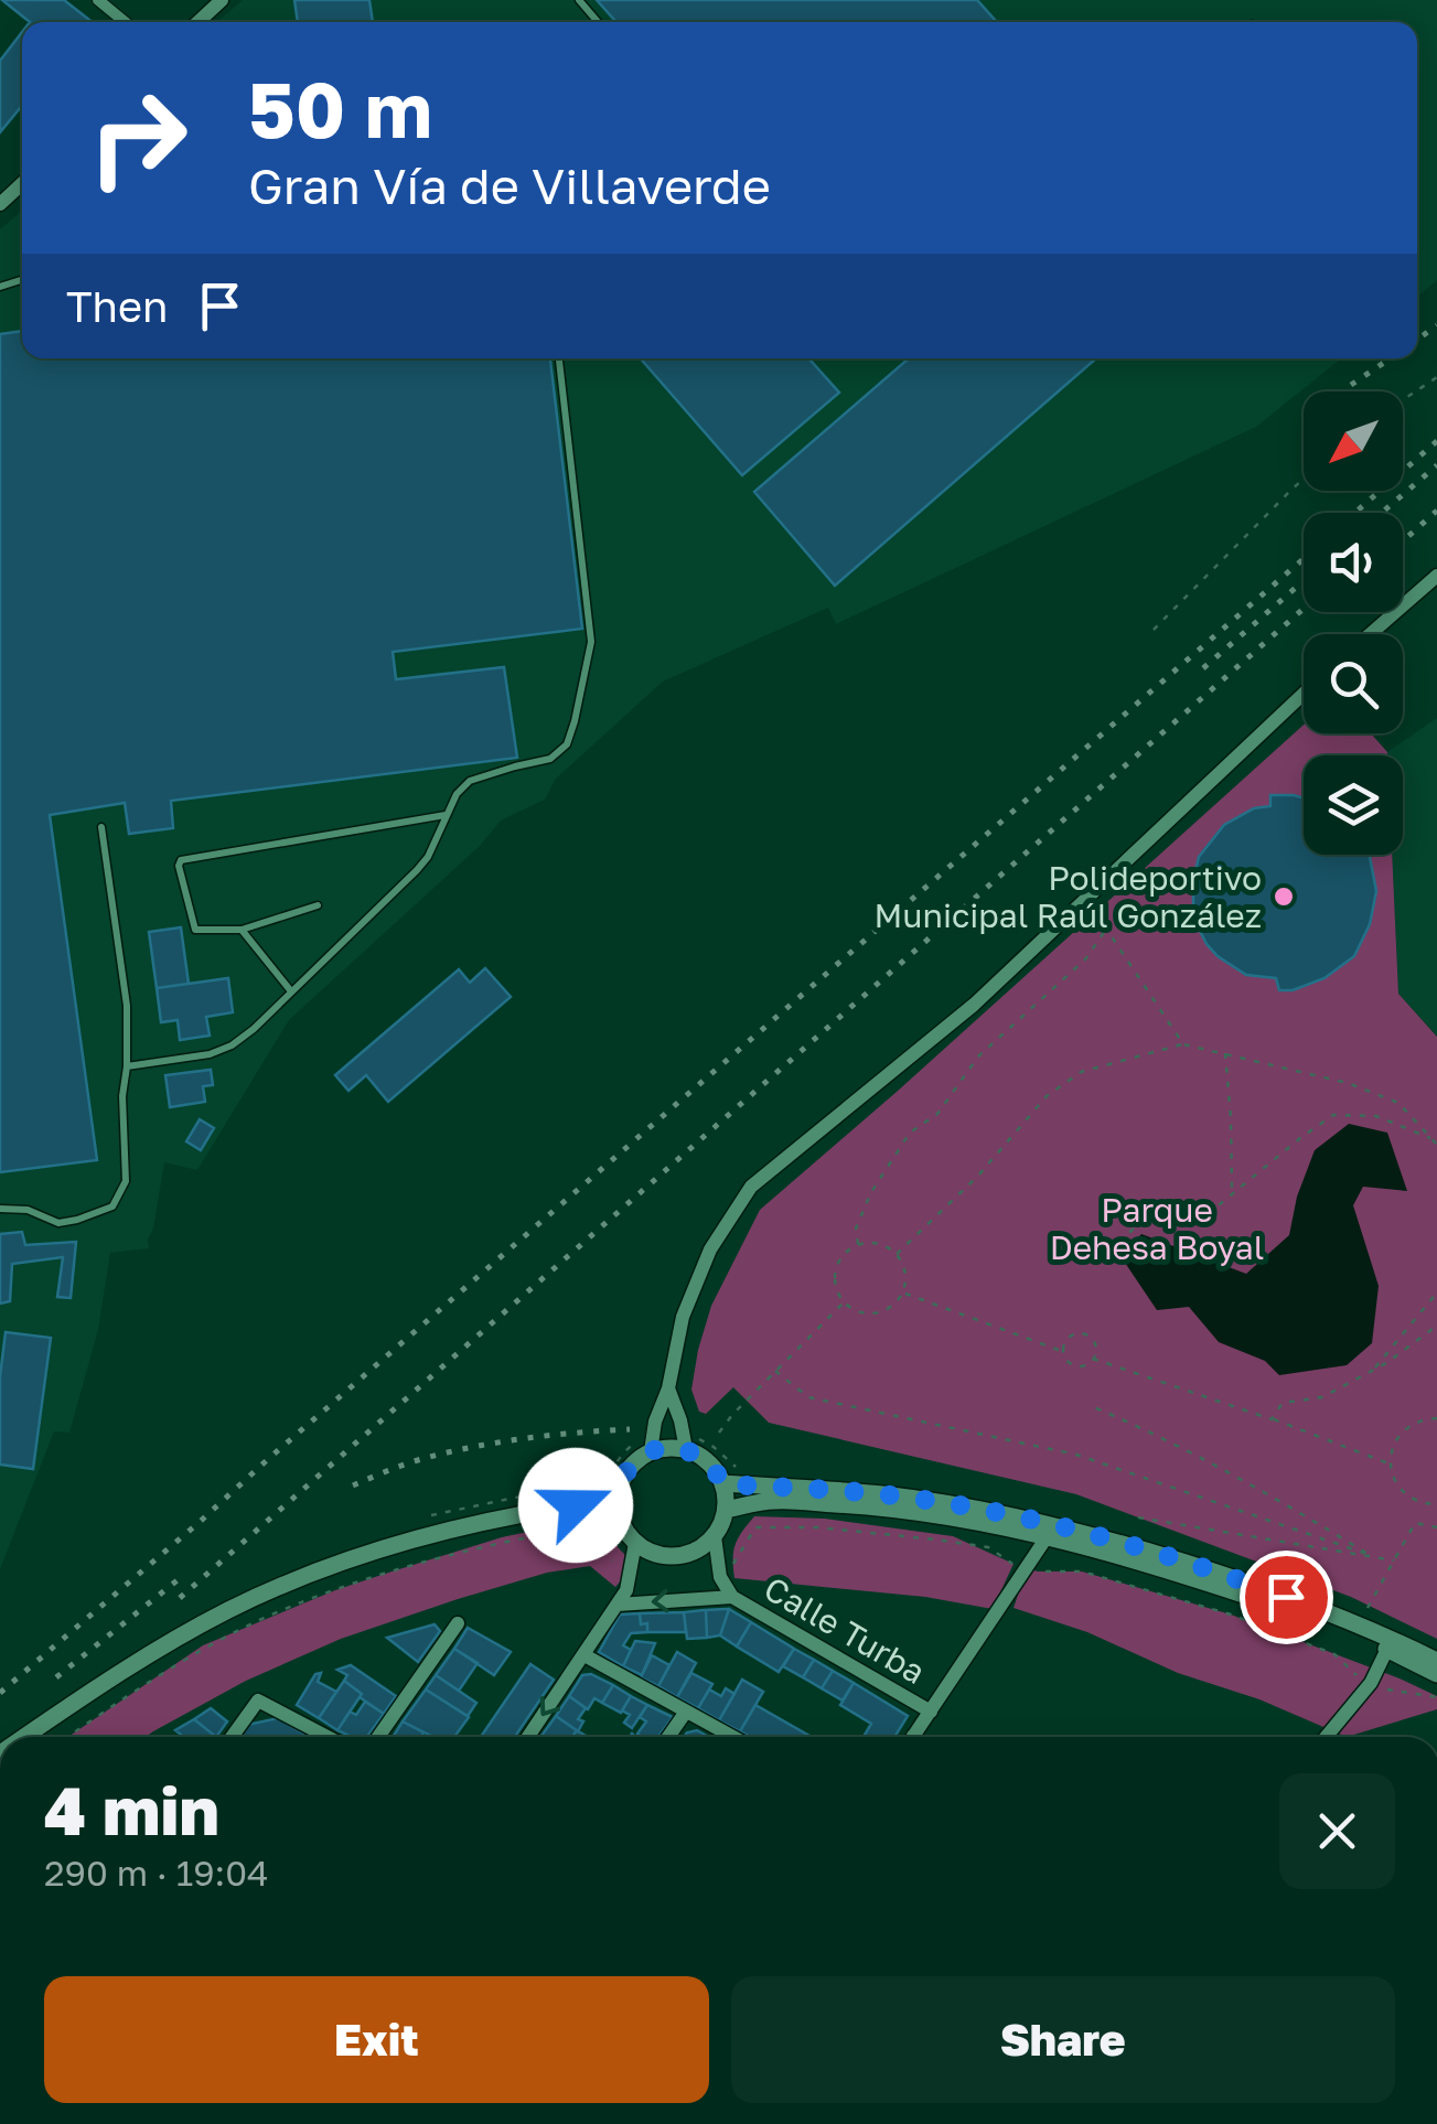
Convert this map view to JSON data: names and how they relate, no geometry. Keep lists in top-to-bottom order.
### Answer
{
  "streets": {
    "street": ["Calle Turba"]
  },
  "parks": ["Parque Dehesa Boyal"],
  "places": ["Polideportivo Municipal Raúl González"],
  "north": "bottom left",
  "page": {
    "turn": ["50 m", "Gran Vía de Villaverde"],
    "then": "Then",
    "heading": ["4 min", "290 m · 19:04"],
    "buttons": ["Exit", "Share"]
  }
}
